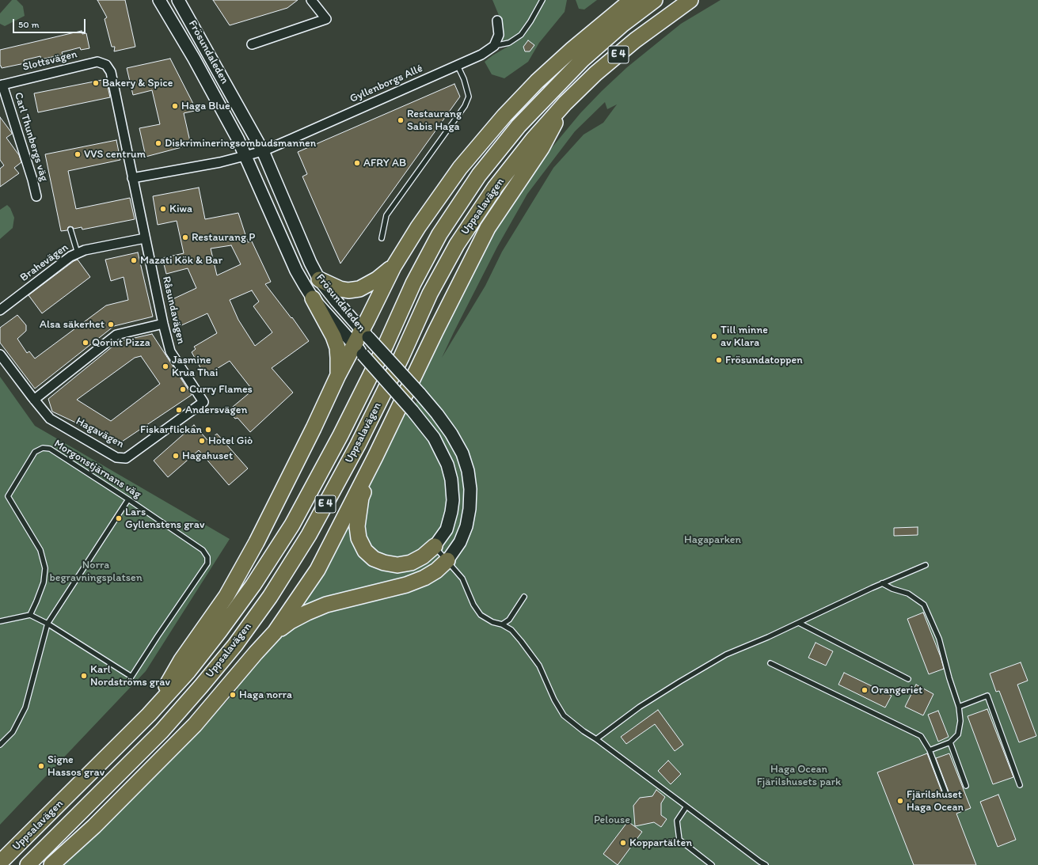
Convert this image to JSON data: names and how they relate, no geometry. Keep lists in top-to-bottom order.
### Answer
{
  "streets": {
    "highway": ["E 4", "Uppsalavägen"],
    "main road": ["Frösundaleden"],
    "street": [
      "Slottsvägen",
      "Gyllenborgs Allé",
      "Carl Thunbergs väg",
      "Brahevägen",
      "Råsundavägen",
      "Hagavägen"
    ],
    "lane": ["Morgonstjärnans väg"]
  },
  "crossings": [
    ["Frösundaleden", "Gyllenborgs Allé"],
    ["Slottsvägen", "Carl Thunbergs väg"],
    ["Slottsvägen", "Råsundavägen"],
    ["Brahevägen", "Råsundavägen"],
    ["Råsundavägen", "Hagavägen"]
  ],
  "parks": [
    "Hagaparken",
    "Norra begravningsplatsen",
    "Haga Ocean Fjärilshusets park",
    "Pelouse"
  ],
  "places": [
    "Bakery & Spice",
    "Haga Blue",
    "Restaurang Sabis Haga",
    "Diskrimineringsombudsmannen",
    "VVS centrum",
    "AFRY AB",
    "Kiwa",
    "Restaurang P",
    "Mazati Kök & Bar",
    "Alsa säkerhet",
    "Till minne av Klara",
    "Qorint Pizza",
    "Frösundatoppen",
    "Jasmine Krua Thai",
    "Curry Flames",
    "Andersvägen",
    "Fiskarflickan",
    "Hotel Giò",
    "Hagahuset",
    "Lars Gyllenstens grav",
    "Karl Nordströms grav",
    "Orangeriet",
    "Haga norra",
    "Signe Hassos grav",
    "Fjärilshuset Haga Ocean",
    "Koppartälten"
  ],
  "scale_bar": "50 m"
}
